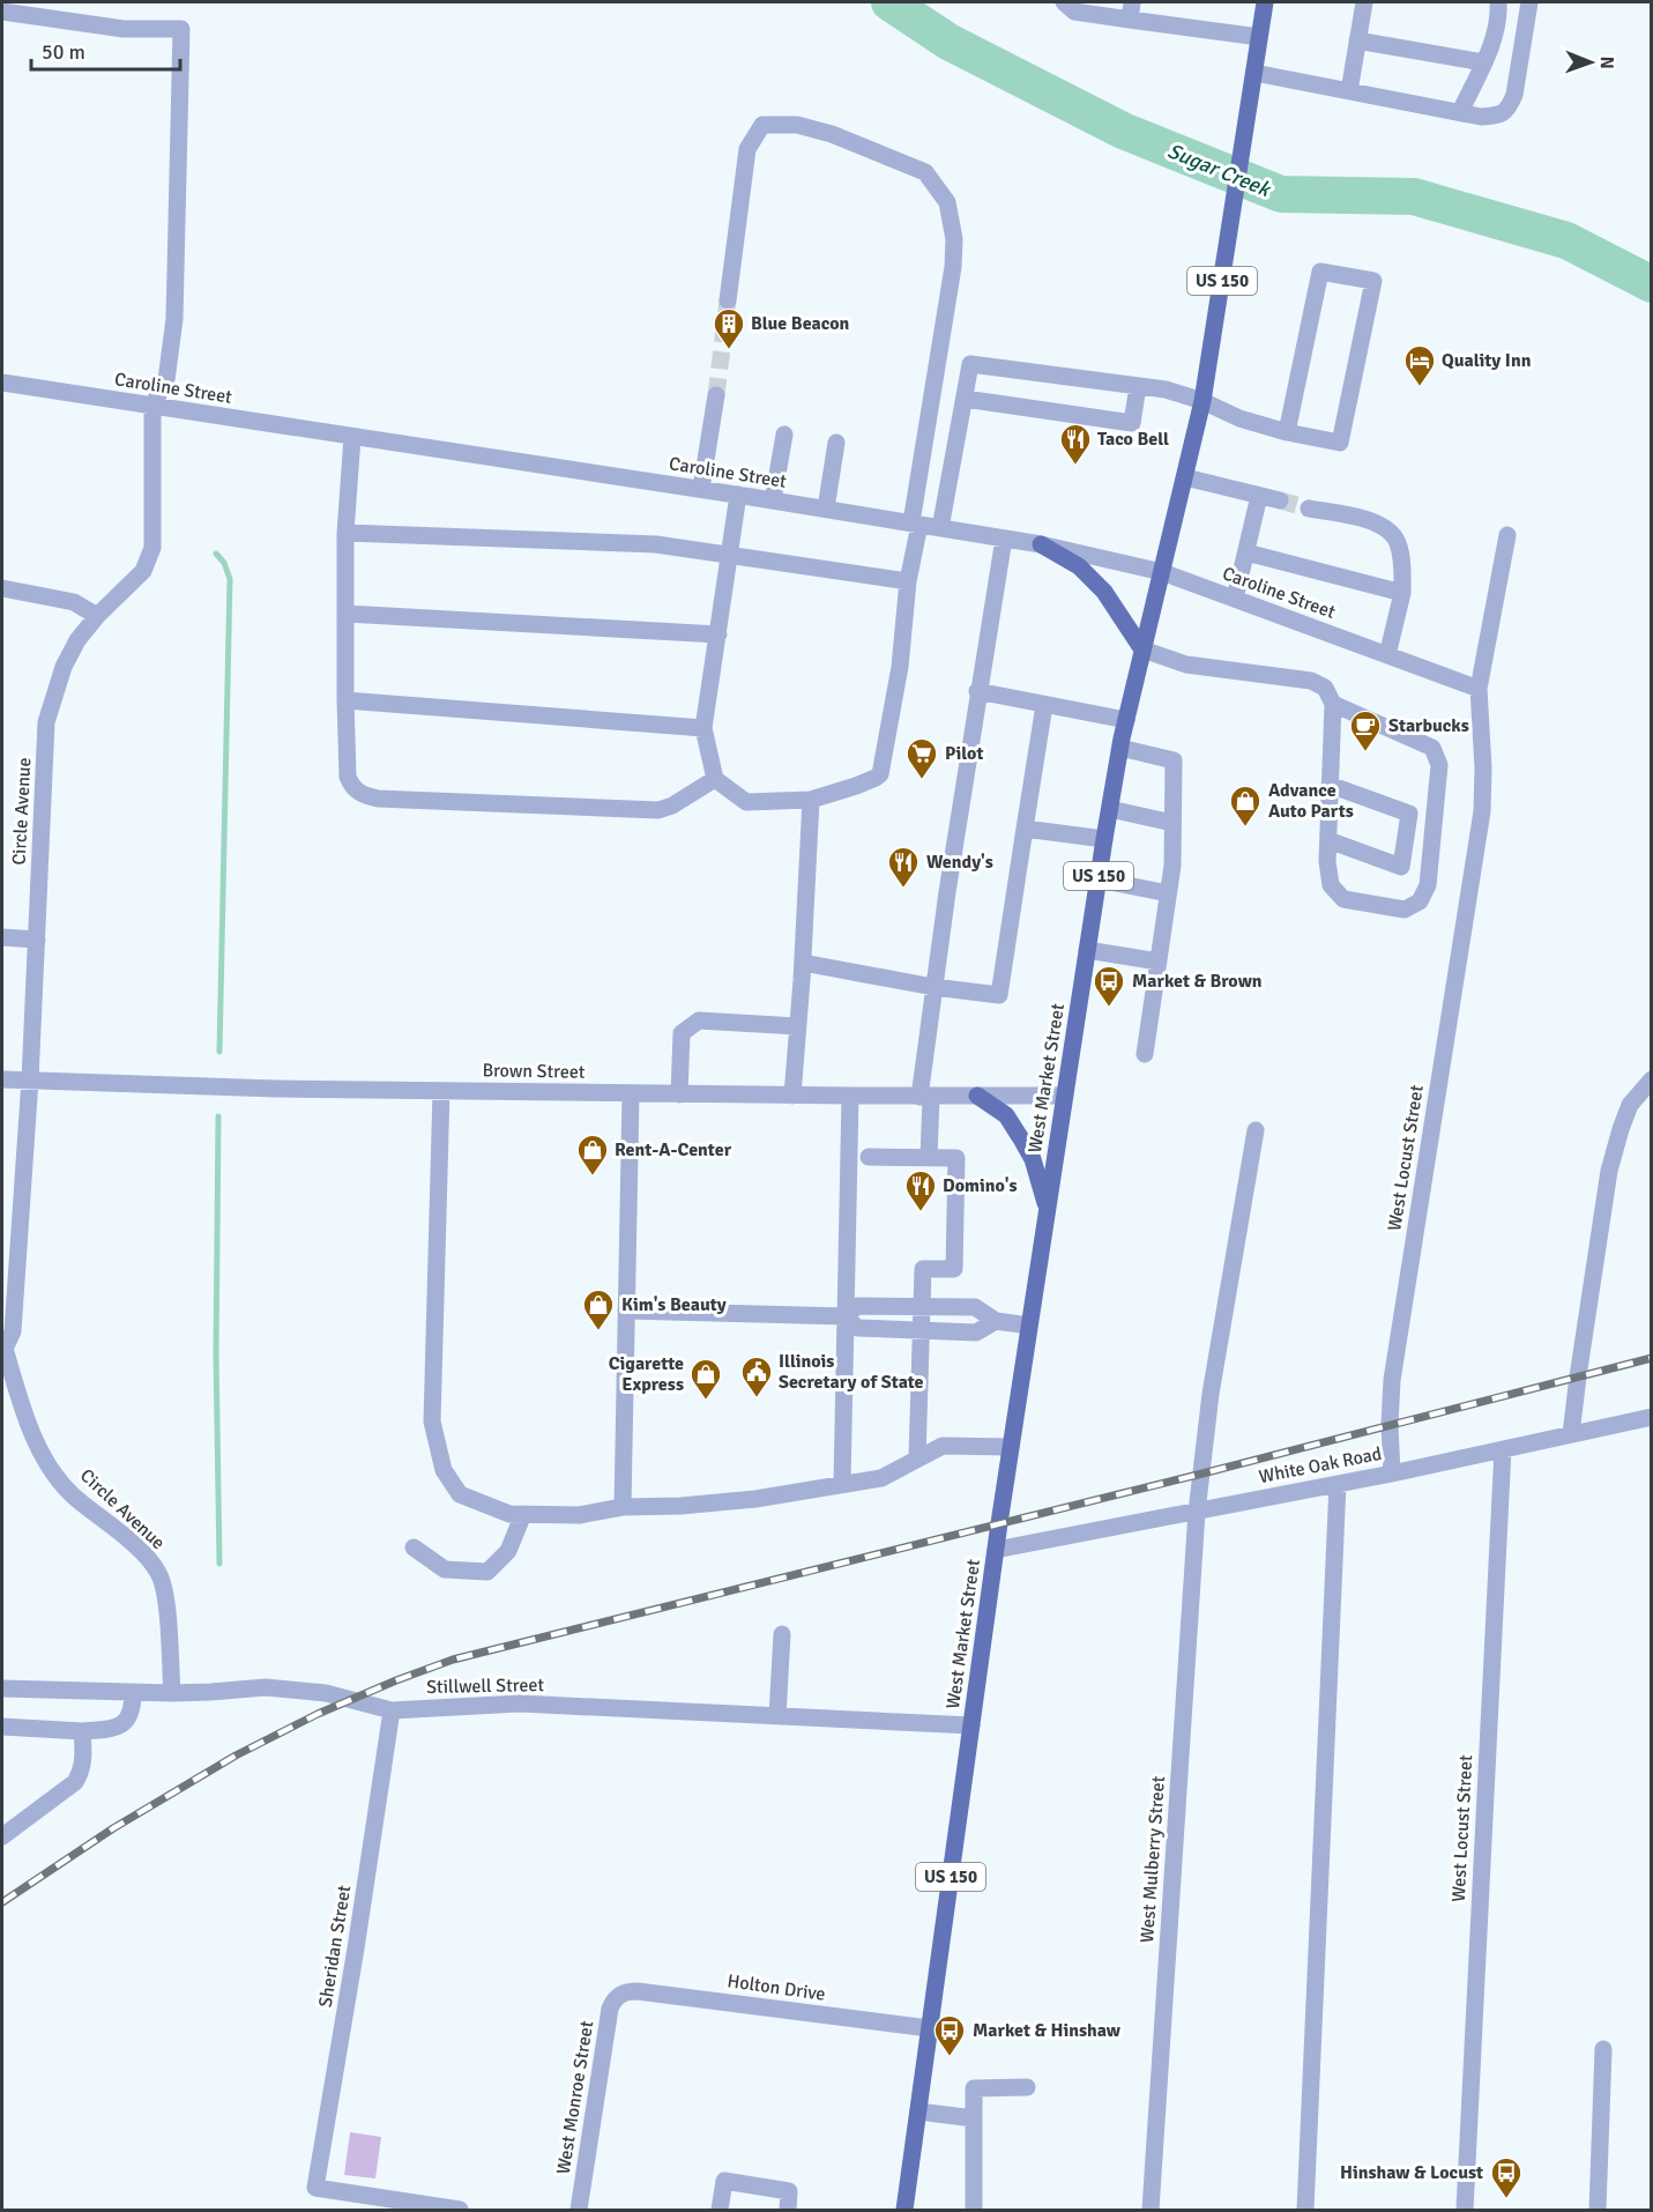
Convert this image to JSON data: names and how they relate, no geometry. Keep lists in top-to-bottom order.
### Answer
{
  "streets": {
    "main road": ["US 150", "West Market Street"],
    "street": [
      "Caroline Street",
      "Circle Avenue",
      "Brown Street",
      "West Locust Street",
      "White Oak Road",
      "Stillwell Street",
      "West Mulberry Street",
      "Sheridan Street",
      "Holton Drive",
      "West Monroe Street"
    ]
  },
  "crossings": [
    ["Caroline Street", "Circle Avenue"],
    ["Caroline Street", "West Market Street"],
    ["Caroline Street", "West Locust Street"],
    ["Circle Avenue", "Brown Street"],
    ["Circle Avenue", "Stillwell Street"],
    ["Brown Street", "West Market Street"],
    ["West Market Street", "White Oak Road"],
    ["West Market Street", "Stillwell Street"],
    ["West Market Street", "Holton Drive"],
    ["West Locust Street", "White Oak Road"],
    ["White Oak Road", "West Mulberry Street"],
    ["Stillwell Street", "Sheridan Street"],
    ["Holton Drive", "West Monroe Street"]
  ],
  "water": ["Sugar Creek"],
  "places": {
    "building": ["Blue Beacon"],
    "hotel": ["Quality Inn"],
    "restaurant": ["Taco Bell", "Wendy's", "Domino's"],
    "cafe": ["Starbucks"],
    "supermarket": ["Pilot"],
    "shop": [
      "Advance Auto Parts",
      "Rent-A-Center",
      "Kim's Beauty",
      "Cigarette Express"
    ],
    "bus stop": ["Market & Brown", "Market & Hinshaw", "Hinshaw & Locust"],
    "public building": ["Illinois Secretary of State"]
  },
  "scale_bar": "50 m",
  "north": "right"
}
